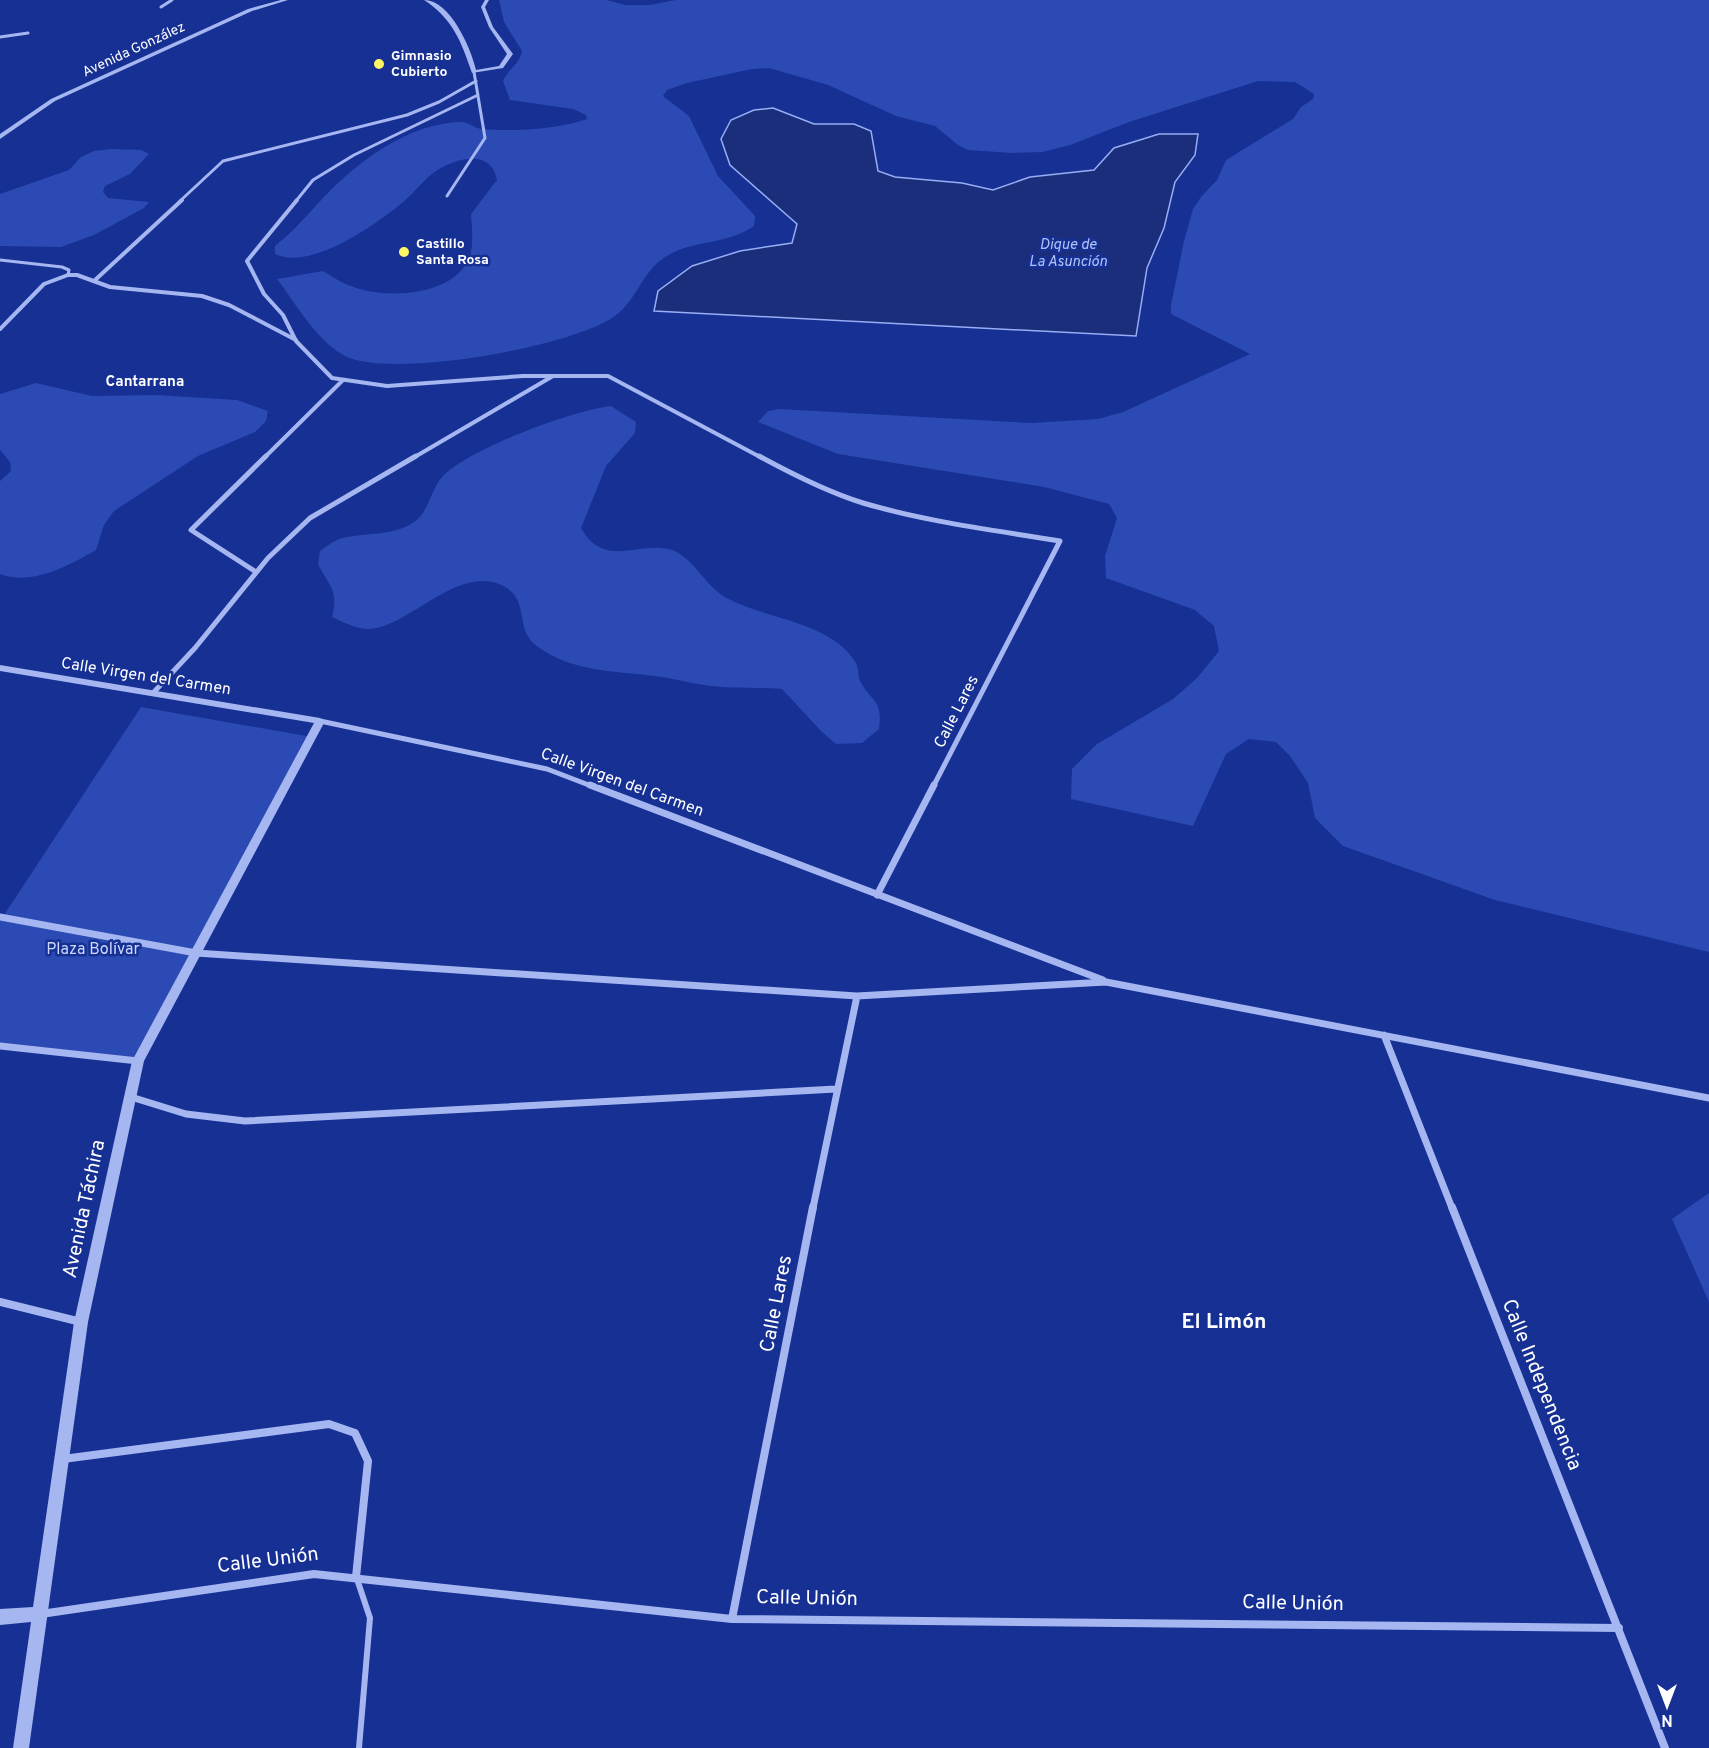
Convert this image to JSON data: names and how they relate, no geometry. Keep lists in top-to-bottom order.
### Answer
{
  "streets": {
    "street": [
      "Avenida González",
      "Calle Virgen del Carmen",
      "Calle Lares",
      "Avenida Táchira",
      "Calle Independencia",
      "Calle Unión"
    ]
  },
  "crossings": [
    ["Calle Virgen del Carmen", "Calle Lares"],
    ["Calle Virgen del Carmen", "Avenida Táchira"],
    ["Calle Lares", "Calle Unión"],
    ["Avenida Táchira", "Calle Unión"],
    ["Calle Independencia", "Calle Unión"]
  ],
  "districts": ["Cantarrana", "El Limón"],
  "water": ["Dique de La Asunción"],
  "parks": ["Plaza Bolívar"],
  "places": ["Gimnasio Cubierto", "Castillo Santa Rosa"],
  "north": "bottom"
}
